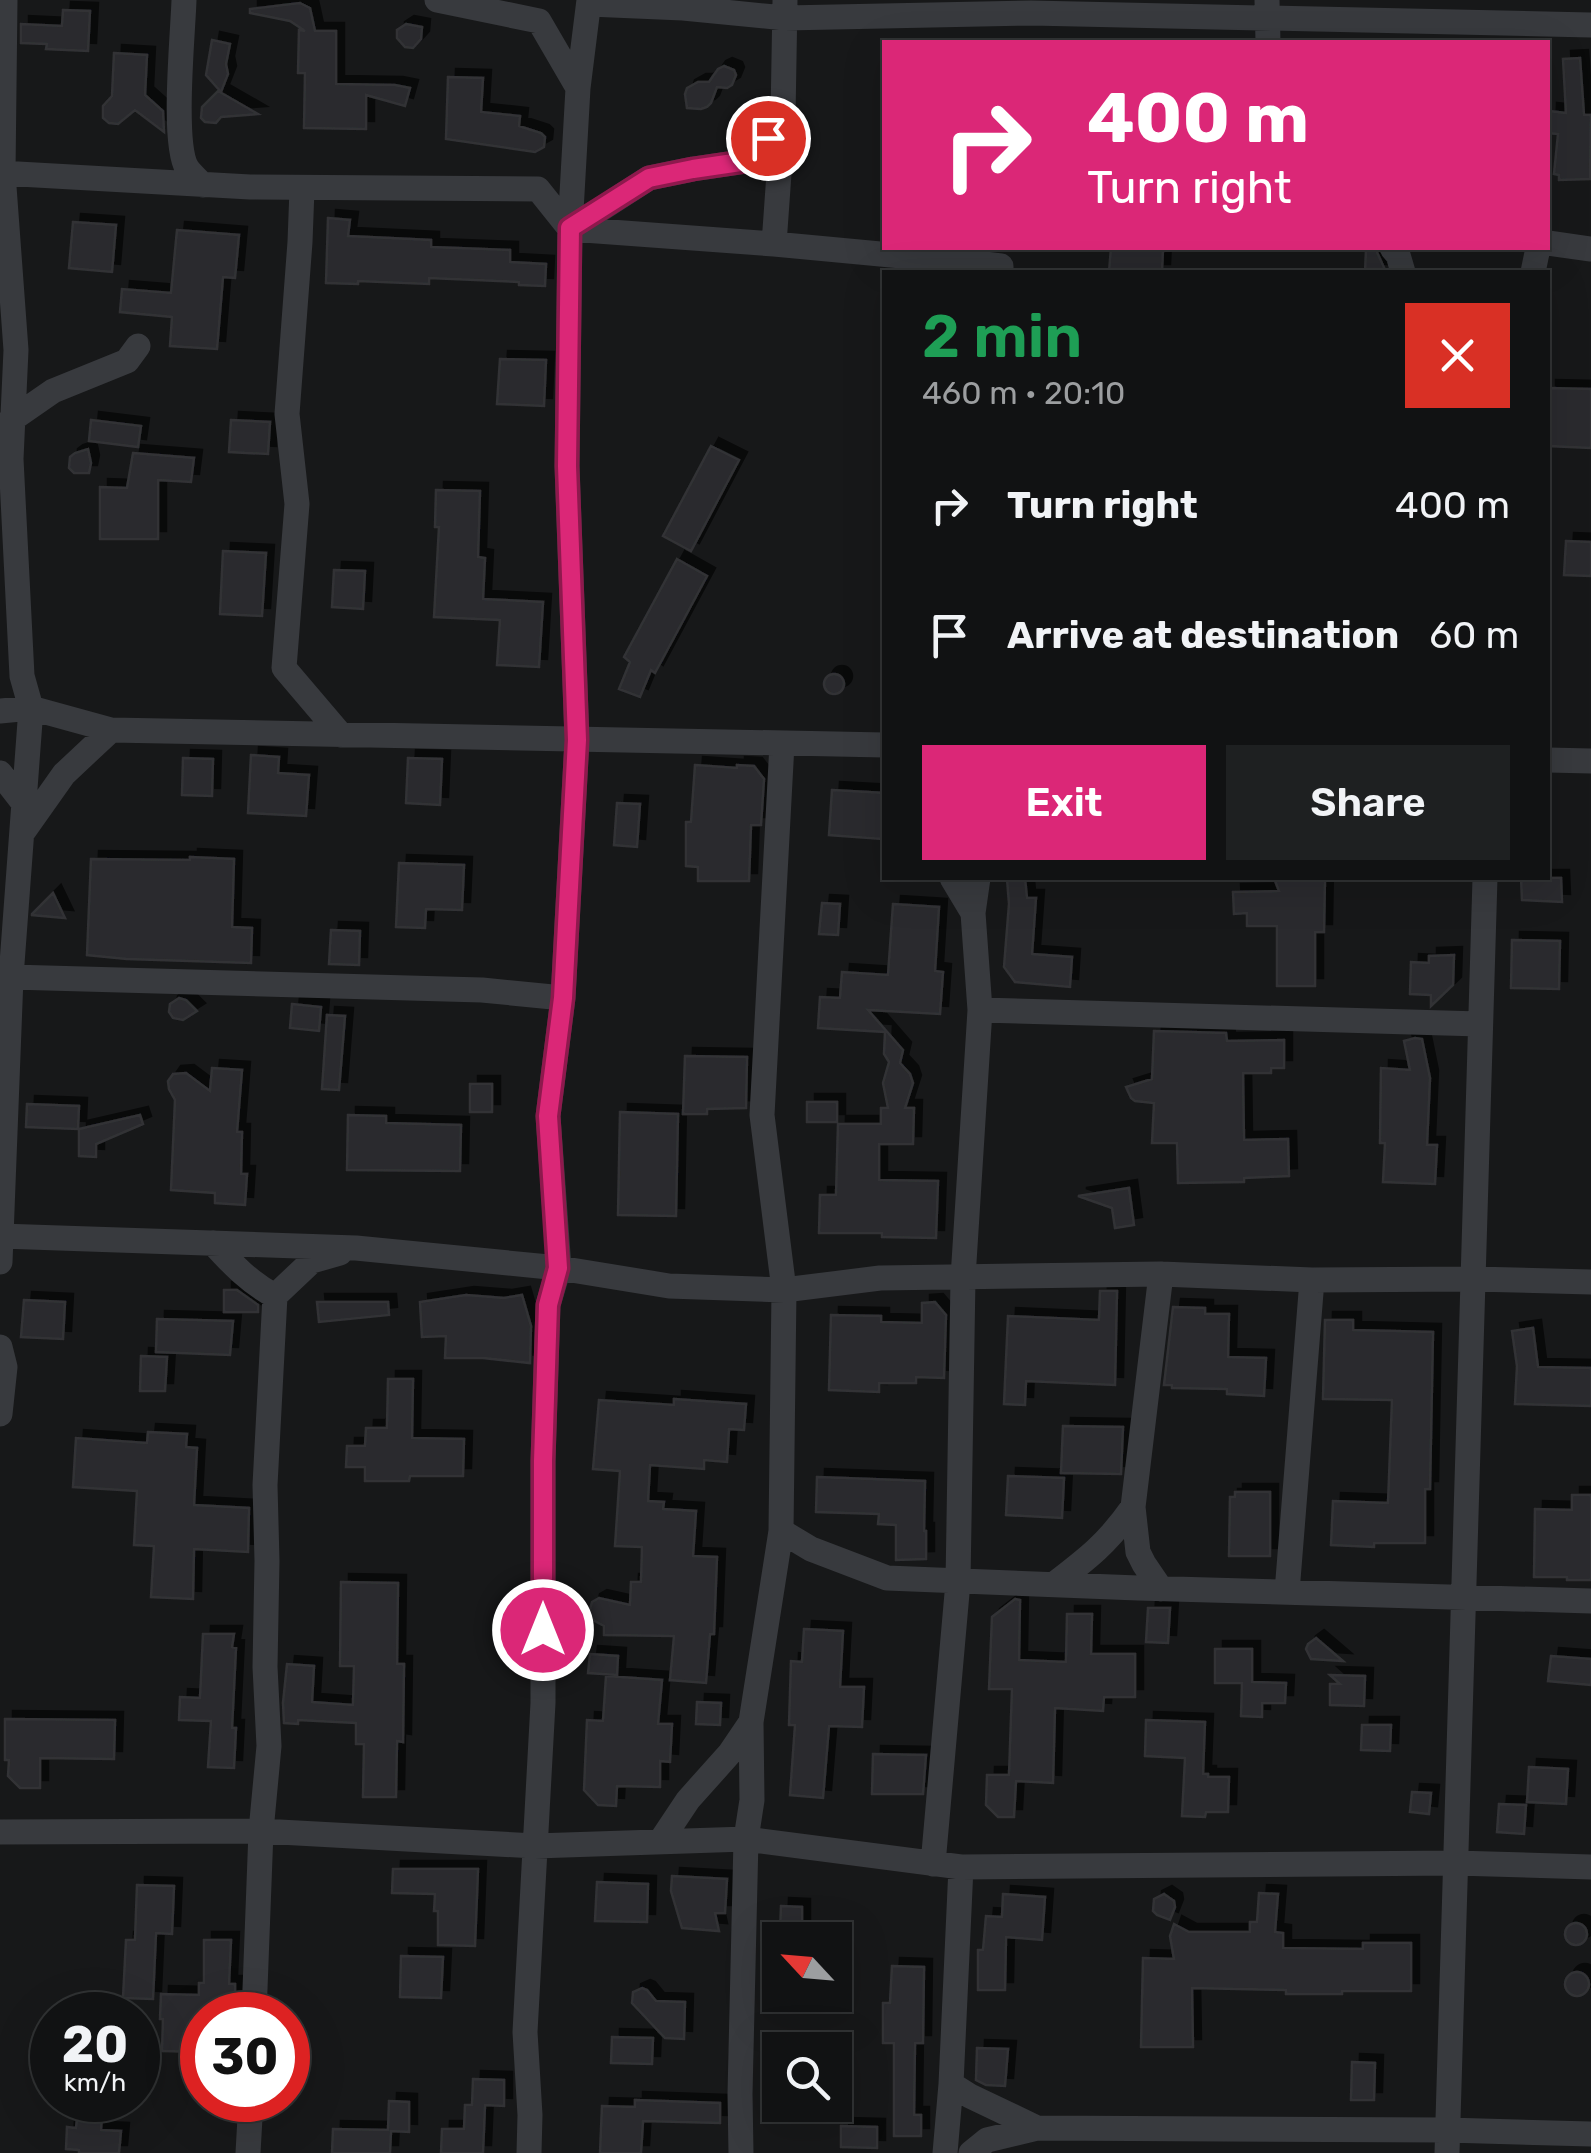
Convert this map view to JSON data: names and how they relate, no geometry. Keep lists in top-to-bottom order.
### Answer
{
  "north": "top left",
  "page": {
    "turn": ["400 m", "Turn right"],
    "heading": ["2 min", "460 m · 20:10"],
    "list": [
      {
        "name": "Turn right",
        "value": "400 m"
      },
      {
        "name": "Arrive at destination",
        "value": "60 m"
      }
    ],
    "buttons": ["Exit", "Share"],
    "speed": "20 km/h",
    "limit": "30"
  }
}
